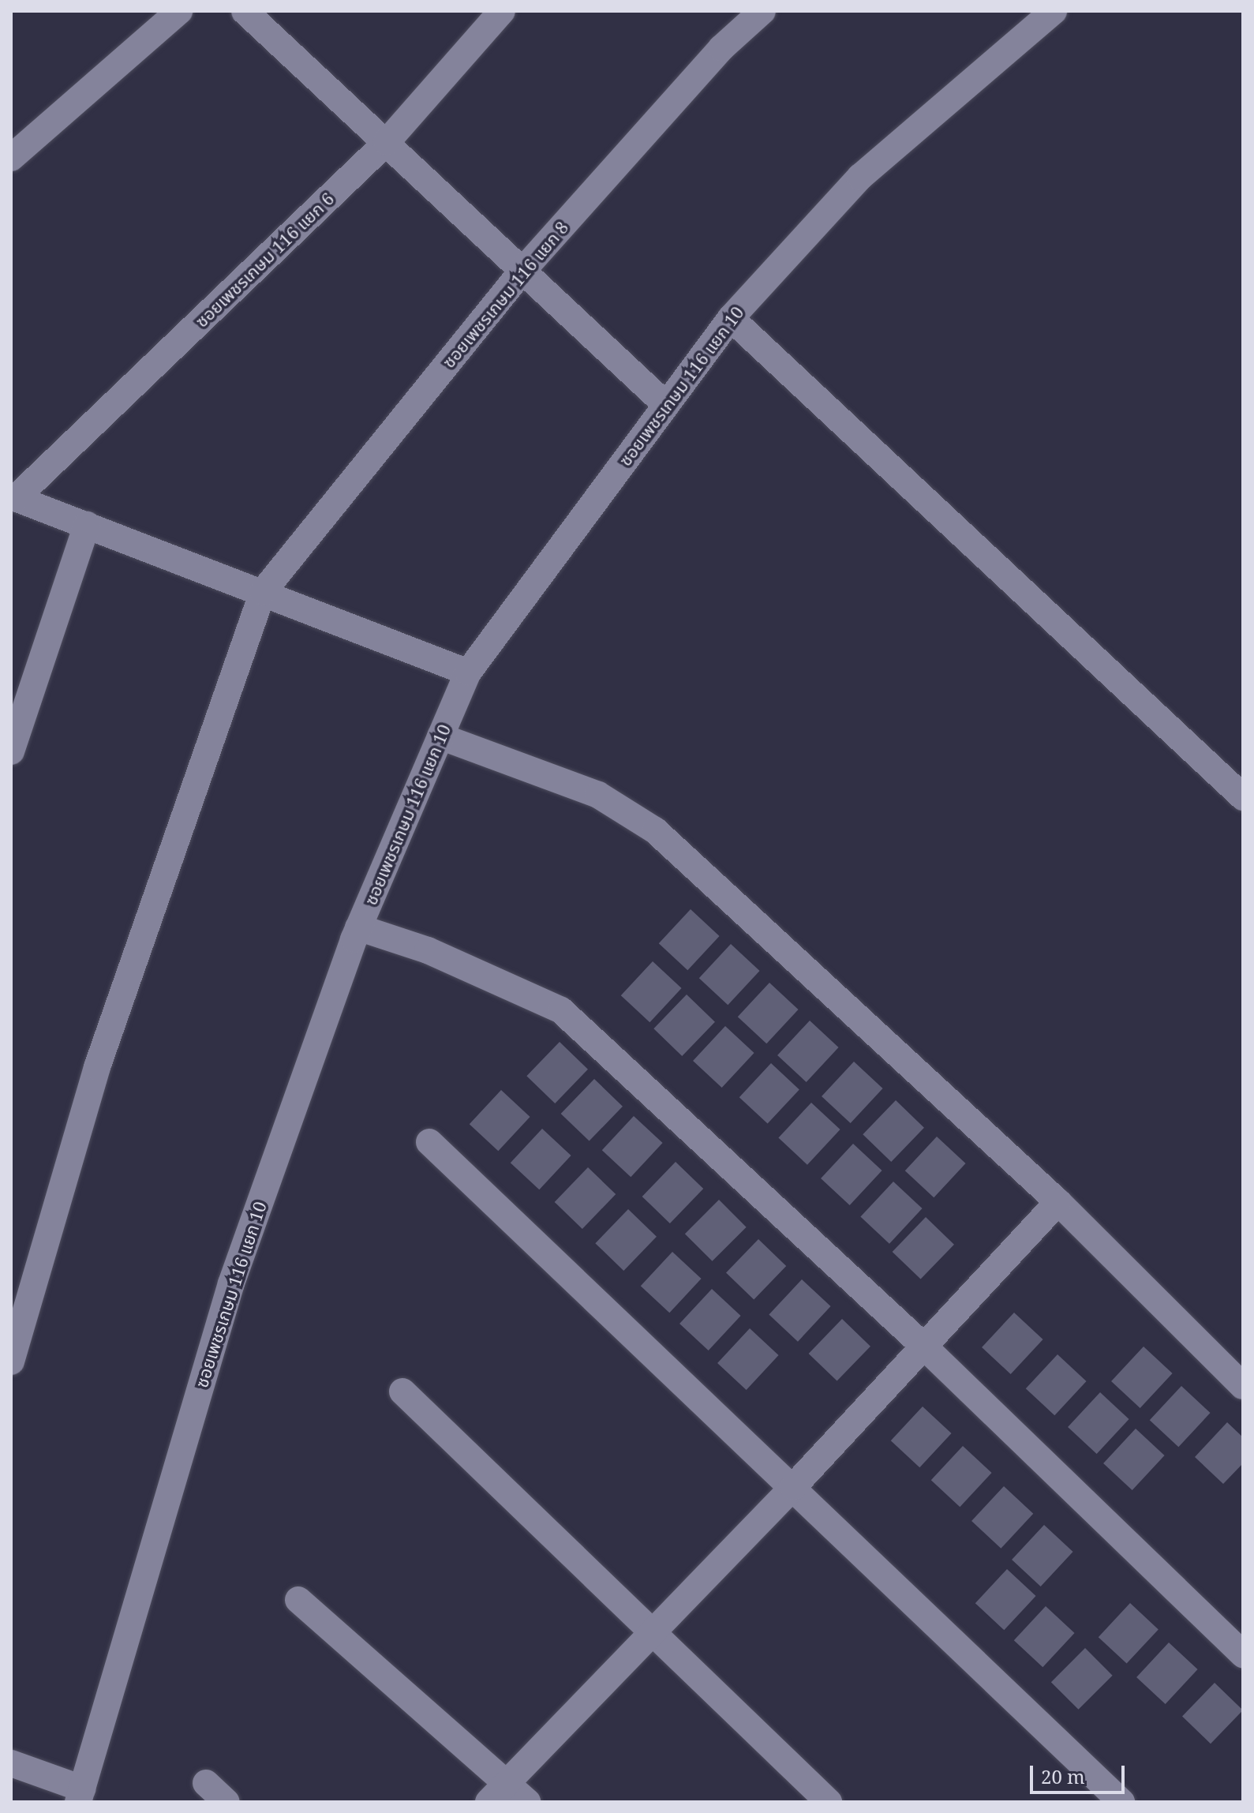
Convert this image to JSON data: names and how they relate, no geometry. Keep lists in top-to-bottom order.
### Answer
{
  "streets": {
    "street": ["ซอยเพชรเกษม 116 แยก 6", "ซอยเพชรเกษม 116 แยก 8", "ซอยเพชรเกษม 116 แยก 10"]
  },
  "scale_bar": "20 m"
}
